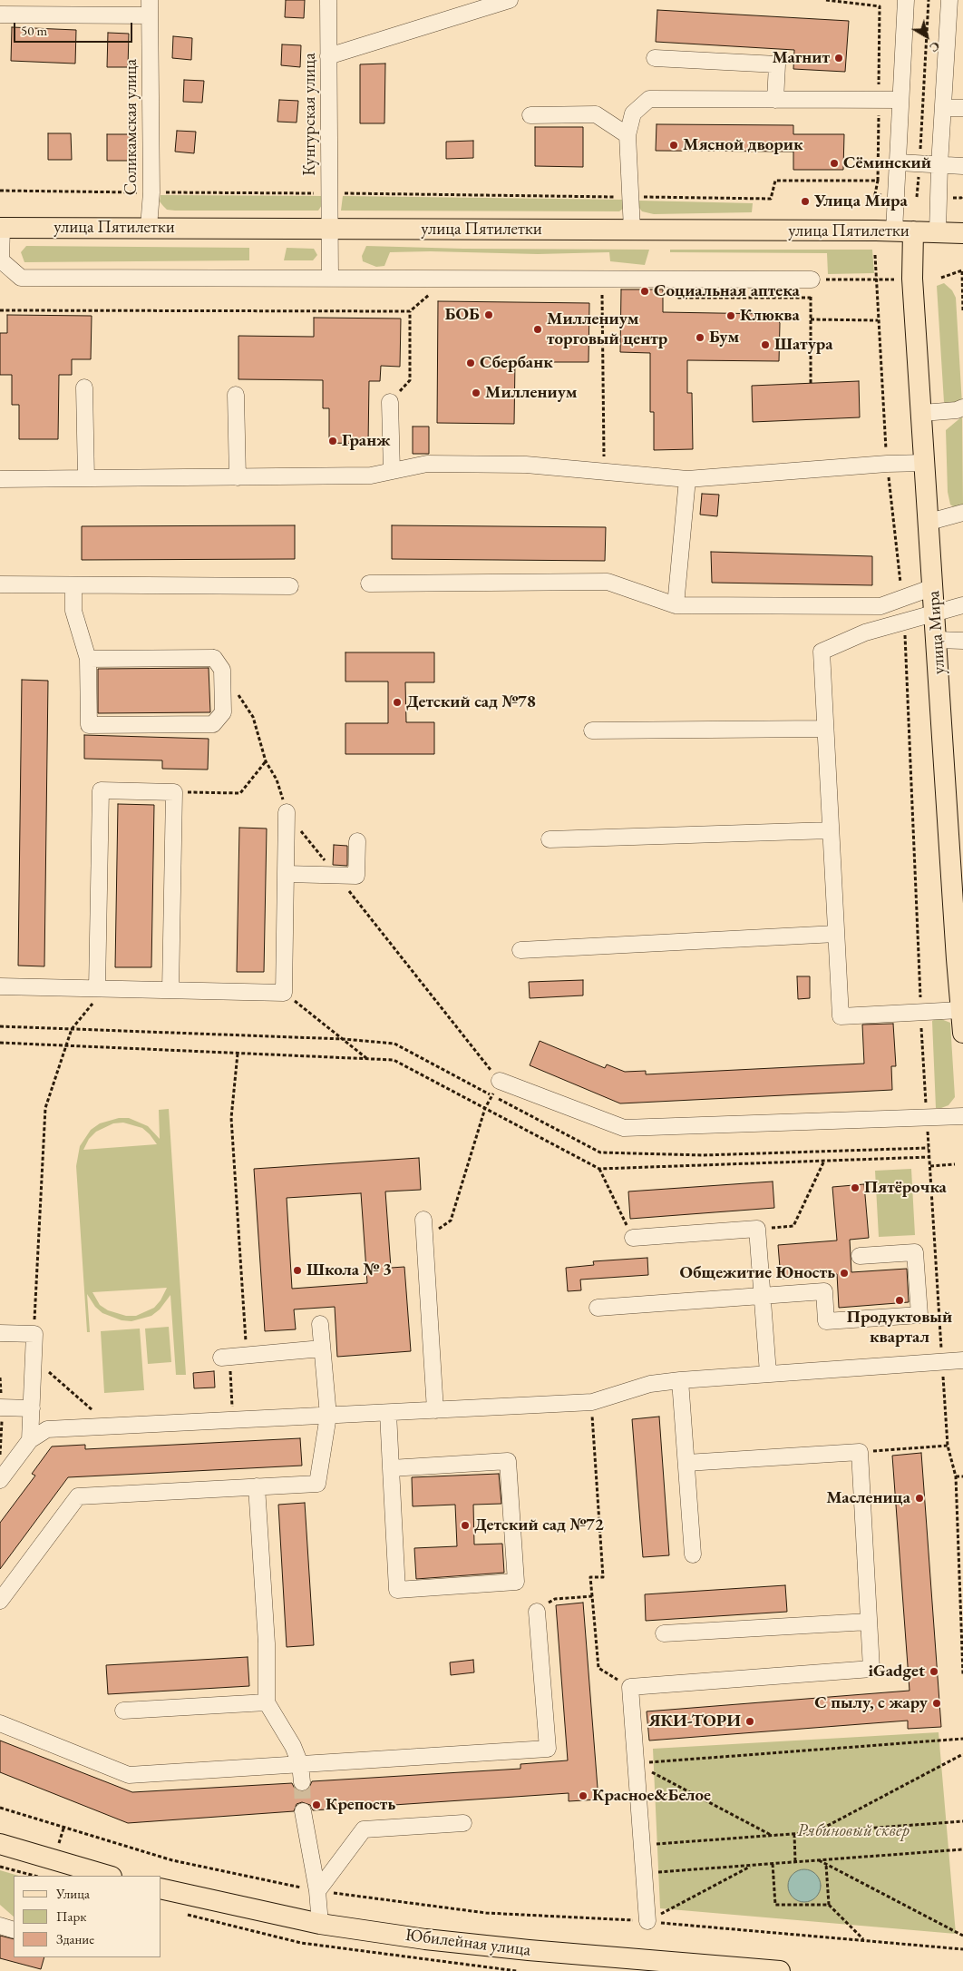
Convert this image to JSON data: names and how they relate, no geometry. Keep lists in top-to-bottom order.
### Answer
{
  "streets": {
    "main road": ["улица Пятилетки", "улица Мира", "Юбилейная улица"],
    "street": ["Кунгурская улица", "Соликамская улица"]
  },
  "crossings": [
    ["Кунгурская улица", "улица Пятилетки"],
    ["Соликамская улица", "улица Пятилетки"],
    ["улица Пятилетки", "улица Мира"]
  ],
  "parks": ["Рябиновый сквер"],
  "places": [
    "Магнит",
    "Мясной дворик",
    "Сёминский",
    "Улица Мира",
    "Социальная аптека",
    "БОБ",
    "Клюква",
    "Миллениум торговый центр",
    "Бум",
    "Шатура",
    "Сбербанк",
    "Миллениум",
    "Гранж",
    "Детский сад №78",
    "Пятёрочка",
    "Школа № 3",
    "Общежитие Юность",
    "Продуктовый квартал",
    "Масленица",
    "Детский сад №72",
    "iGadget",
    "С пылу, с жару",
    "ЯКИ-ТОРИ",
    "Красное&Белое",
    "Крепость"
  ],
  "legend": ["Улица", "Парк", "Здание"],
  "scale_bar": "50 m",
  "north": "bottom right"
}
